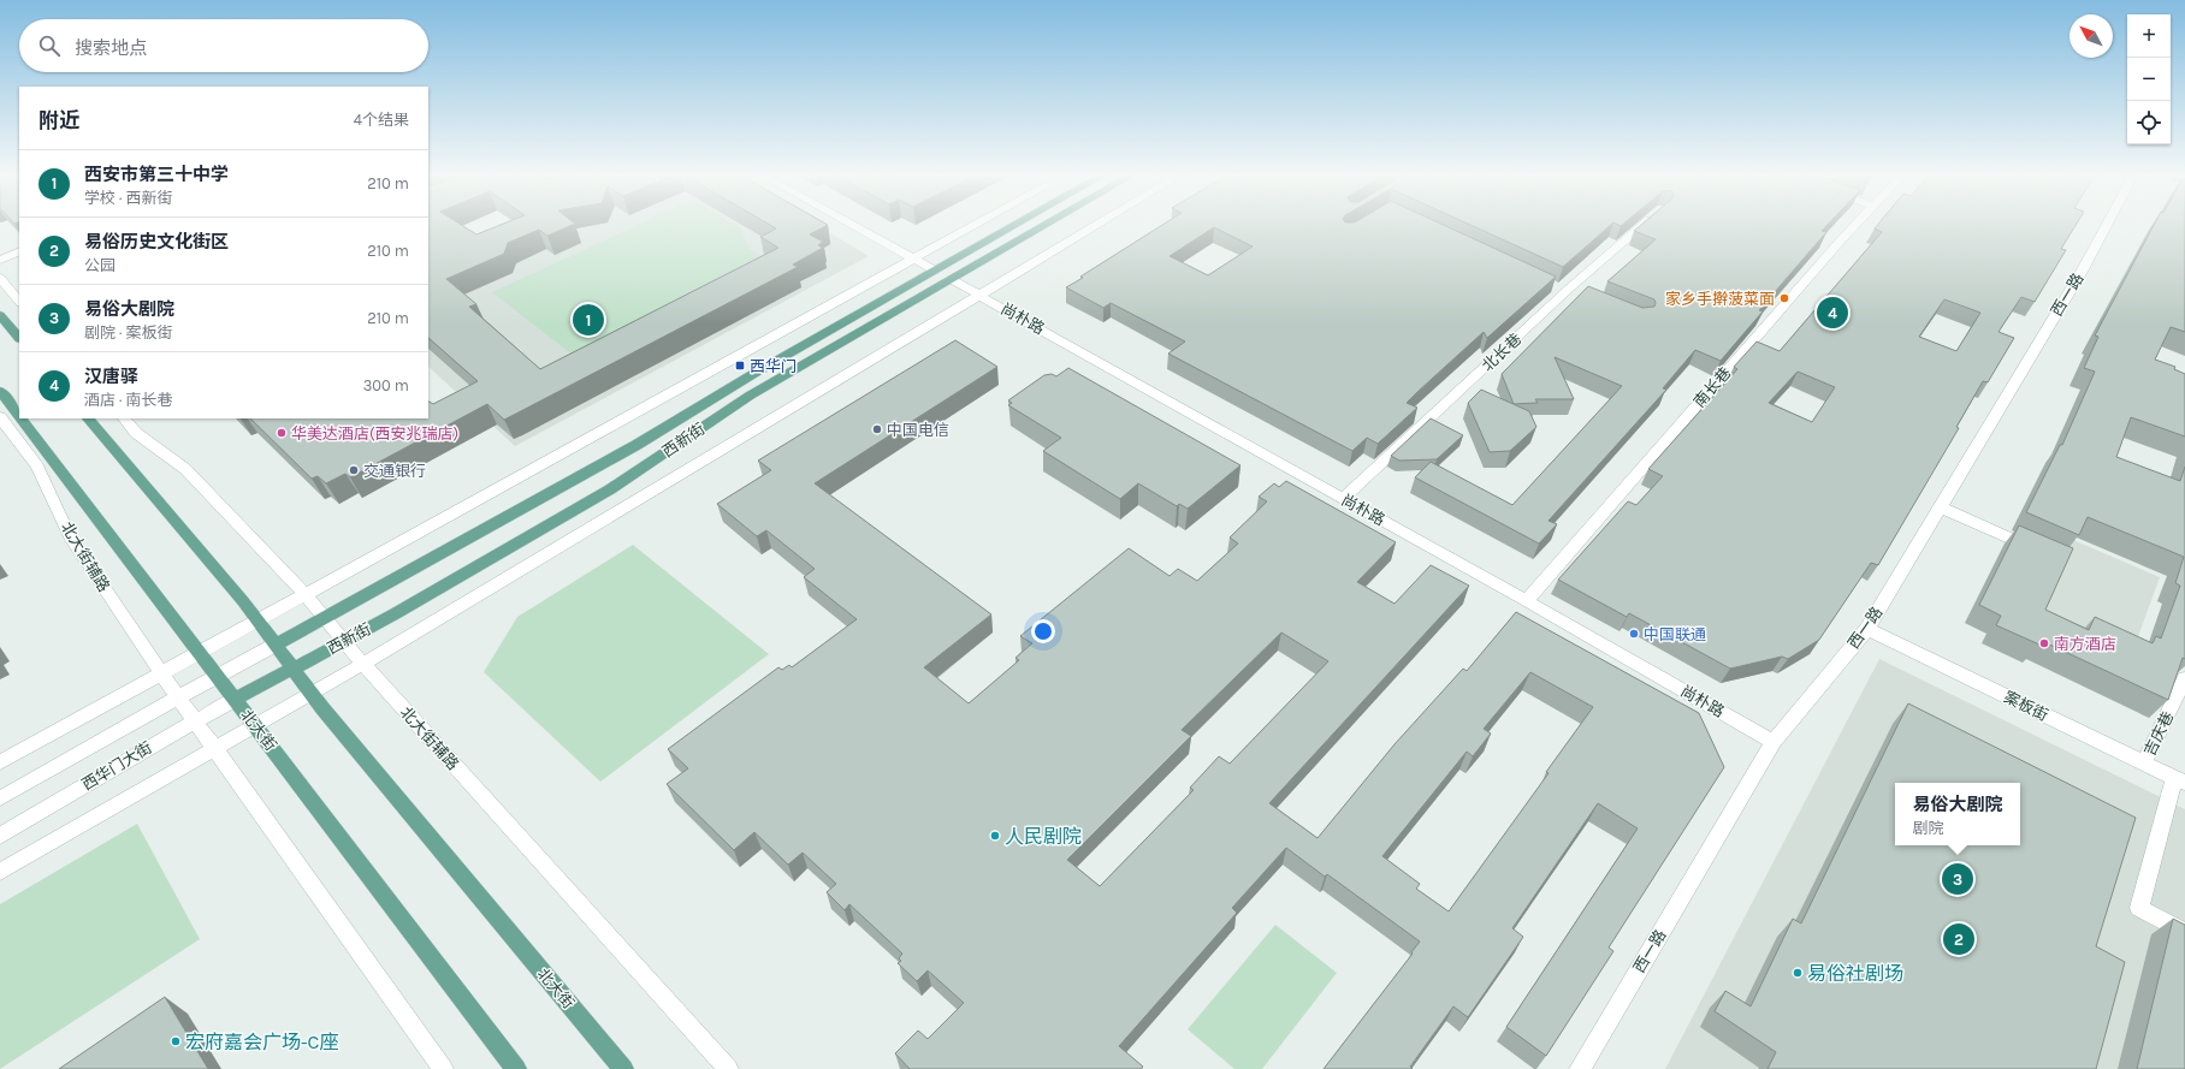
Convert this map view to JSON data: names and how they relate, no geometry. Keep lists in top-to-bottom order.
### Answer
{
  "streets": {
    "main road": ["西新街", "北大街"],
    "street": [
      "西一路",
      "尚朴路",
      "北长巷",
      "南长巷",
      "北大街辅路",
      "案板街",
      "吉庆巷",
      "西华门大街"
    ]
  },
  "crossings": [
    ["西一路", "尚朴路"],
    ["西一路", "案板街"],
    ["尚朴路", "北长巷"],
    ["尚朴路", "南长巷"],
    ["尚朴路", "西新街"],
    ["西新街", "北大街辅路"],
    ["西新街", "北大街"],
    ["西新街", "西华门大街"],
    ["北大街辅路", "西华门大街"],
    ["案板街", "吉庆巷"],
    ["北大街", "西华门大街"]
  ],
  "places": {
    "other": [
      "家乡手擀菠菜面",
      "中国电信",
      "华美达酒店(西安兆瑞店)",
      "交通银行",
      "中国联通",
      "南方酒店",
      "人民剧院",
      "易俗社剧场",
      "宏府嘉会广场-C座"
    ],
    "transit": ["西华门"]
  },
  "north": "top left",
  "page": {
    "map_buttons": ["+", "−"],
    "search": "搜索地点",
    "heading": ["附近", "4个结果"],
    "list": [
      {
        "mark": "1",
        "name": "西安市第三十中学",
        "note": "学校 · 西新街",
        "value": "210 m"
      },
      {
        "mark": "2",
        "name": "易俗历史文化街区",
        "note": "公园",
        "value": "210 m"
      },
      {
        "mark": "3",
        "name": "易俗大剧院",
        "note": "剧院 · 案板街",
        "value": "210 m"
      },
      {
        "mark": "4",
        "name": "汉唐驿",
        "note": "酒店 · 南长巷",
        "value": "300 m"
      }
    ],
    "pins": [
      "4",
      "1",
      "3",
      "2"
    ],
    "popup": ["易俗大剧院", "剧院"]
  }
}
